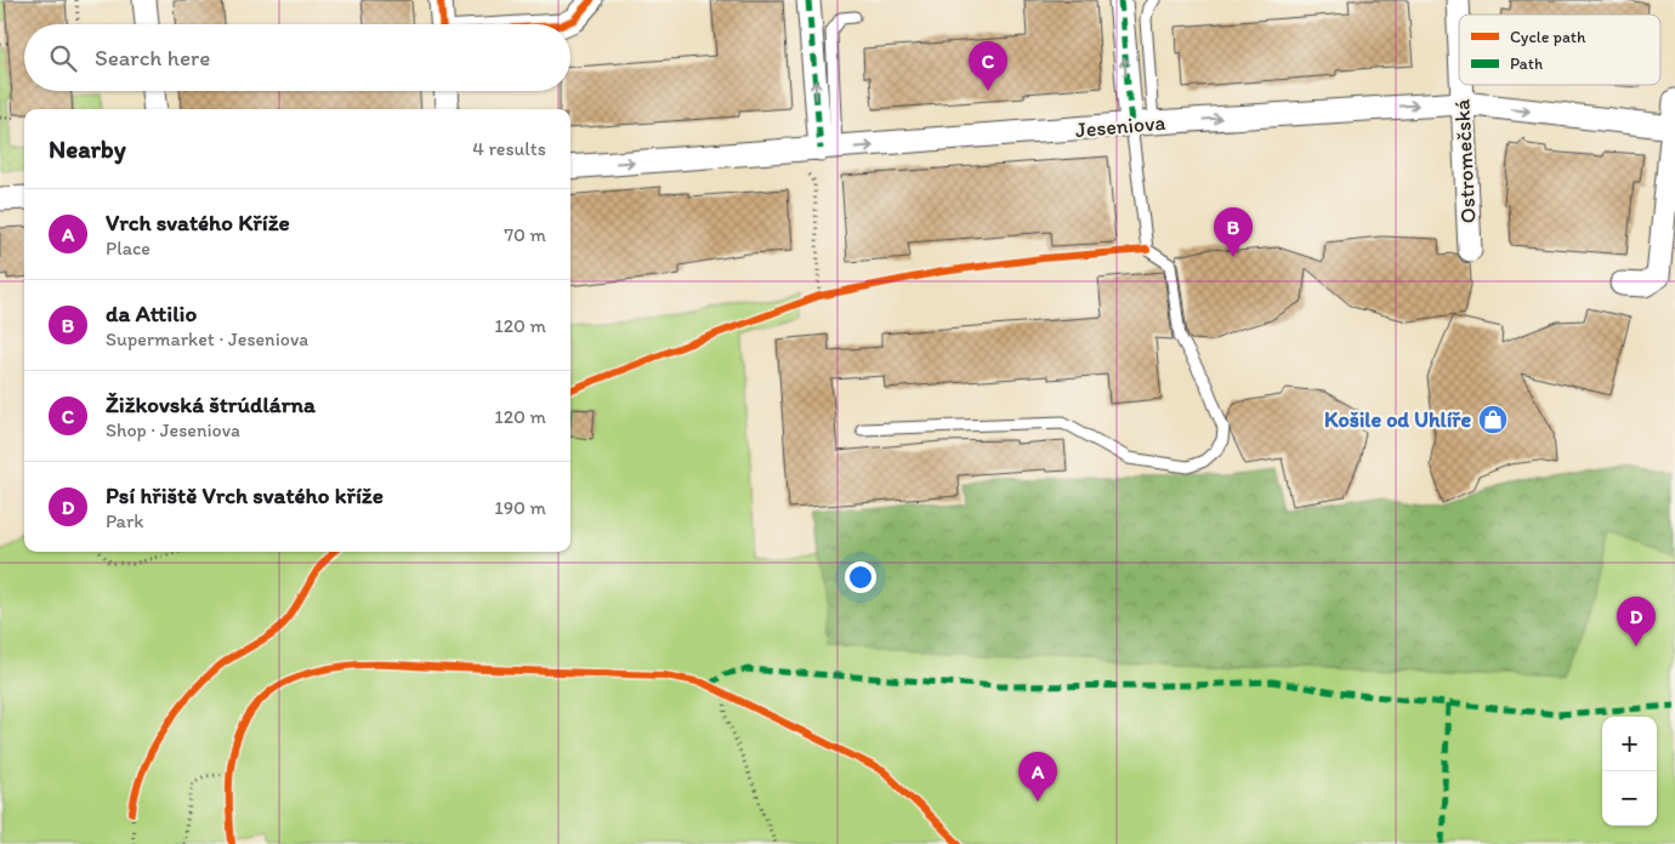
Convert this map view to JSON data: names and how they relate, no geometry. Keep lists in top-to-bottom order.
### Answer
{
  "streets": {
    "street": ["Jeseniova", "Ostromečská"]
  },
  "crossings": [
    ["Jeseniova", "Ostromečská"]
  ],
  "one_way": ["Jeseniova"],
  "places": {
    "shop": ["Košile od Uhlíře"]
  },
  "legend": ["Cycle path", "Path"],
  "page": {
    "search": "Search here",
    "pins": [
      "C",
      "B",
      "D",
      "A"
    ],
    "heading": ["Nearby", "4 results"],
    "list": [
      {
        "mark": "A",
        "name": "Vrch svatého Kříže",
        "note": "Place",
        "value": "70 m"
      },
      {
        "mark": "B",
        "name": "da Attilio",
        "note": "Supermarket · Jeseniova",
        "value": "120 m"
      },
      {
        "mark": "C",
        "name": "Žižkovská štrúdlárna",
        "note": "Shop · Jeseniova",
        "value": "120 m"
      },
      {
        "mark": "D",
        "name": "Psí hřiště Vrch svatého kříže",
        "note": "Park",
        "value": "190 m"
      }
    ],
    "map_buttons": ["+", "−"]
  }
}
